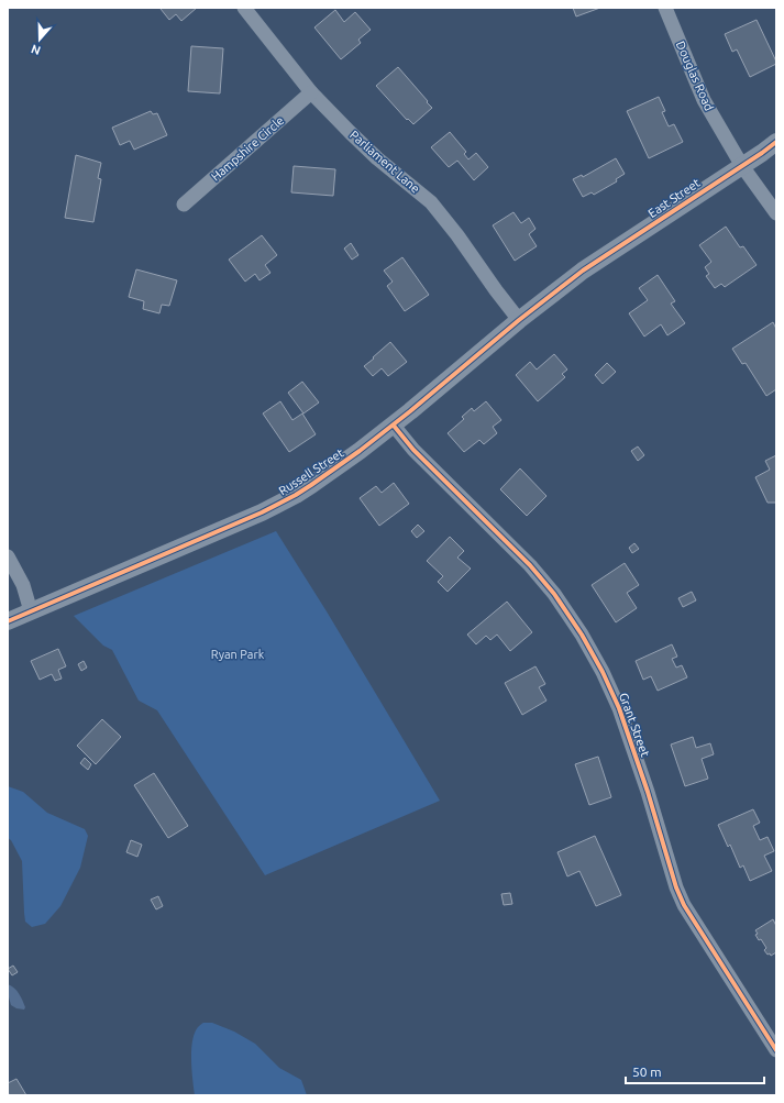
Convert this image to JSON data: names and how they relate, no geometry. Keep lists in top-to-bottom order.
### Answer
{
  "streets": {
    "street": [
      "Douglas Road",
      "Hampshire Circle",
      "Parliament Lane",
      "East Street",
      "Russell Street",
      "Grant Street"
    ]
  },
  "crossings": [
    ["Douglas Road", "East Street"],
    ["Hampshire Circle", "Parliament Lane"],
    ["Parliament Lane", "Russell Street"],
    ["East Street", "Russell Street"],
    ["Russell Street", "Grant Street"]
  ],
  "parks": ["Ryan Park"],
  "scale_bar": "50 m",
  "north": "bottom"
}
